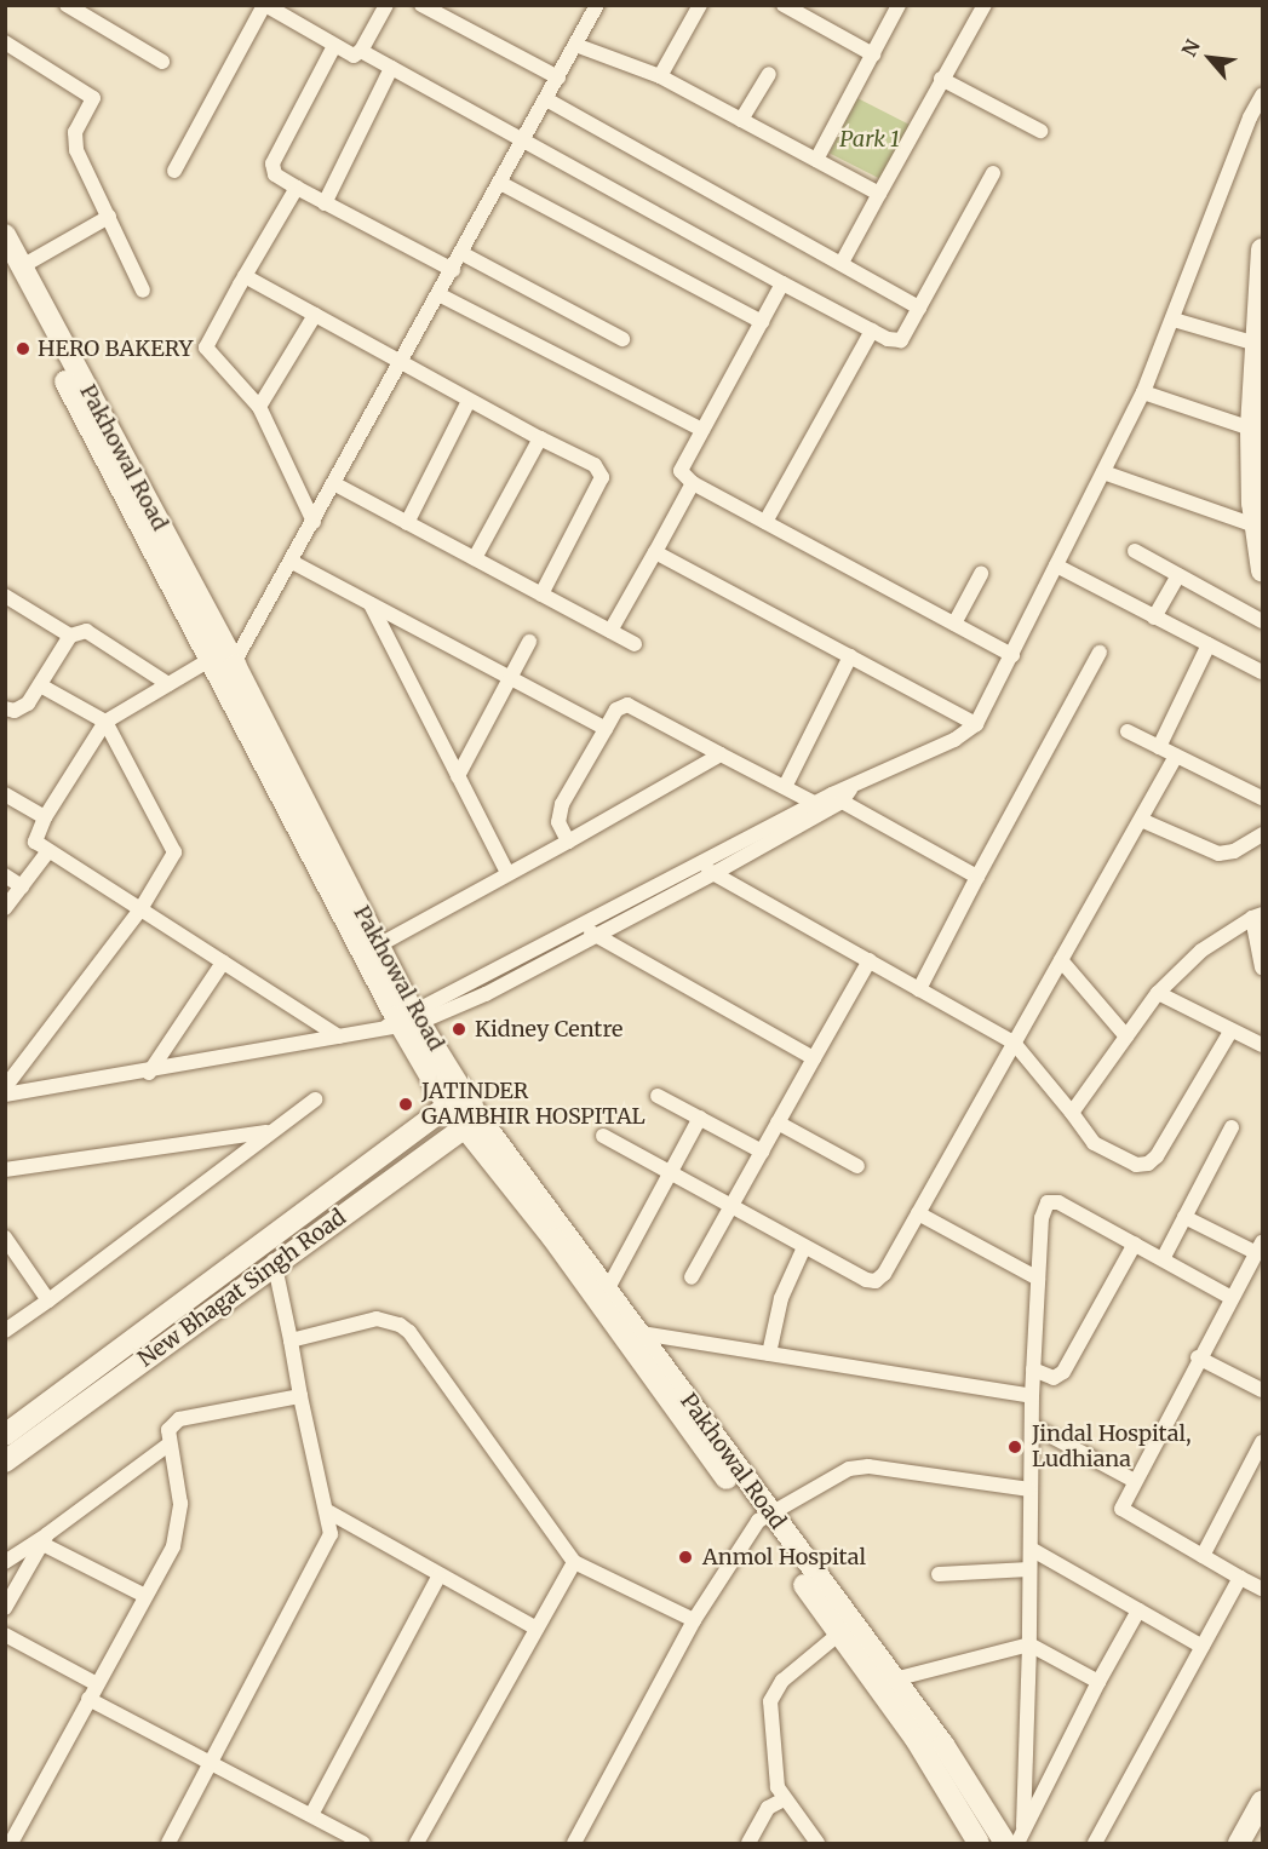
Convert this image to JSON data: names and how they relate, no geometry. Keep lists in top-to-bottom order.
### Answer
{
  "streets": {
    "street": ["Pakhowal Road", "New Bhagat Singh Road"]
  },
  "crossings": [
    ["Pakhowal Road", "New Bhagat Singh Road"]
  ],
  "parks": ["Park 1"],
  "places": [
    "HERO BAKERY",
    "Kidney Centre",
    "JATINDER GAMBHIR HOSPITAL",
    "Jindal Hospital, Ludhiana",
    "Anmol Hospital"
  ],
  "north": "top left"
}
